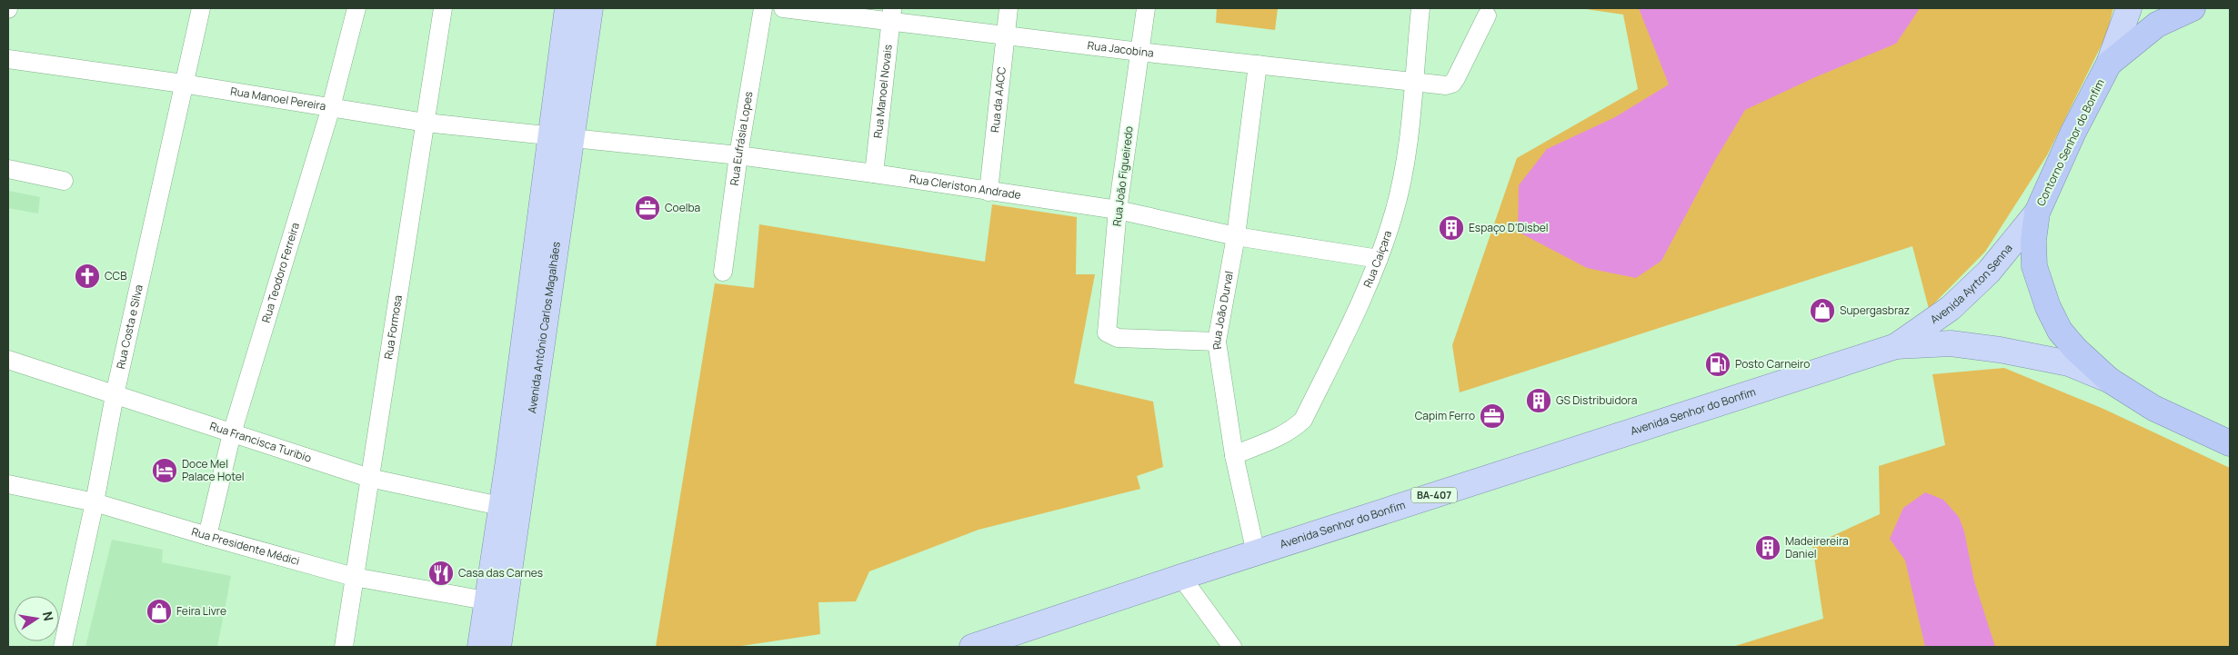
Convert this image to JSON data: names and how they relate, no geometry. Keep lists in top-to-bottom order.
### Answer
{
  "streets": {
    "highway": ["Contorno Senhor do Bonfim"],
    "main road": [
      "Avenida Ayrton Senna",
      "Avenida Antônio Carlos Magalhães",
      "Avenida Senhor do Bonfim",
      "BA-407"
    ],
    "street": [
      "Rua Jacobina",
      "Rua Manoel Novais",
      "Rua Manoel Pereira",
      "Rua da AACC",
      "Rua Eufrásia Lopes",
      "Rua João Figueiredo",
      "Rua Cleriston Andrade",
      "Rua Caiçara",
      "Rua Teodoro Ferreira",
      "Rua João Durval",
      "Rua Costa e Silva",
      "Rua Formosa",
      "Rua Francisca Turibio",
      "Rua Presidente Médici"
    ]
  },
  "crossings": [
    ["Rua Jacobina", "Rua Manoel Novais"],
    ["Rua Jacobina", "Rua da AACC"],
    ["Rua Jacobina", "Rua João Figueiredo"],
    ["Rua Jacobina", "Rua Caiçara"],
    ["Rua Jacobina", "Rua João Durval"],
    ["Rua Manoel Novais", "Rua Cleriston Andrade"],
    ["Rua Manoel Pereira", "Rua Cleriston Andrade"],
    ["Rua Manoel Pereira", "Rua Teodoro Ferreira"],
    ["Rua Manoel Pereira", "Rua Costa e Silva"],
    ["Rua Manoel Pereira", "Rua Formosa"],
    ["Rua Manoel Pereira", "Avenida Antônio Carlos Magalhães"],
    ["Rua da AACC", "Rua Cleriston Andrade"],
    ["Rua Eufrásia Lopes", "Rua Cleriston Andrade"],
    ["Contorno Senhor do Bonfim", "Avenida Ayrton Senna"],
    ["Contorno Senhor do Bonfim", "Avenida Senhor do Bonfim"],
    ["Rua João Figueiredo", "Rua Cleriston Andrade"],
    ["Rua João Figueiredo", "Rua João Durval"],
    ["Rua Cleriston Andrade", "Rua Caiçara"],
    ["Rua Cleriston Andrade", "Rua João Durval"],
    ["Rua Cleriston Andrade", "Avenida Antônio Carlos Magalhães"],
    ["Rua Caiçara", "Rua João Durval"],
    ["Rua Teodoro Ferreira", "Rua Francisca Turibio"],
    ["Rua Teodoro Ferreira", "Rua Presidente Médici"],
    ["Avenida Ayrton Senna", "Avenida Senhor do Bonfim"],
    ["Rua João Durval", "Avenida Senhor do Bonfim"],
    ["Rua Costa e Silva", "Rua Francisca Turibio"],
    ["Rua Costa e Silva", "Rua Presidente Médici"],
    ["Rua Formosa", "Rua Francisca Turibio"],
    ["Rua Formosa", "Rua Presidente Médici"],
    ["Avenida Antônio Carlos Magalhães", "Rua Francisca Turibio"],
    ["Avenida Antônio Carlos Magalhães", "Rua Presidente Médici"]
  ],
  "places": {
    "office": ["Coelba", "Capim Ferro"],
    "building": ["Espaço D'Disbel", "GS Distribuidora", "Madeirereira Daniel"],
    "church": ["CCB"],
    "shop": ["Supergasbraz", "Feira Livre"],
    "fuel station": ["Posto Carneiro"],
    "hotel": ["Doce Mel Palace Hotel"],
    "restaurant": ["Casa das Carnes"]
  },
  "north": "right"
}
